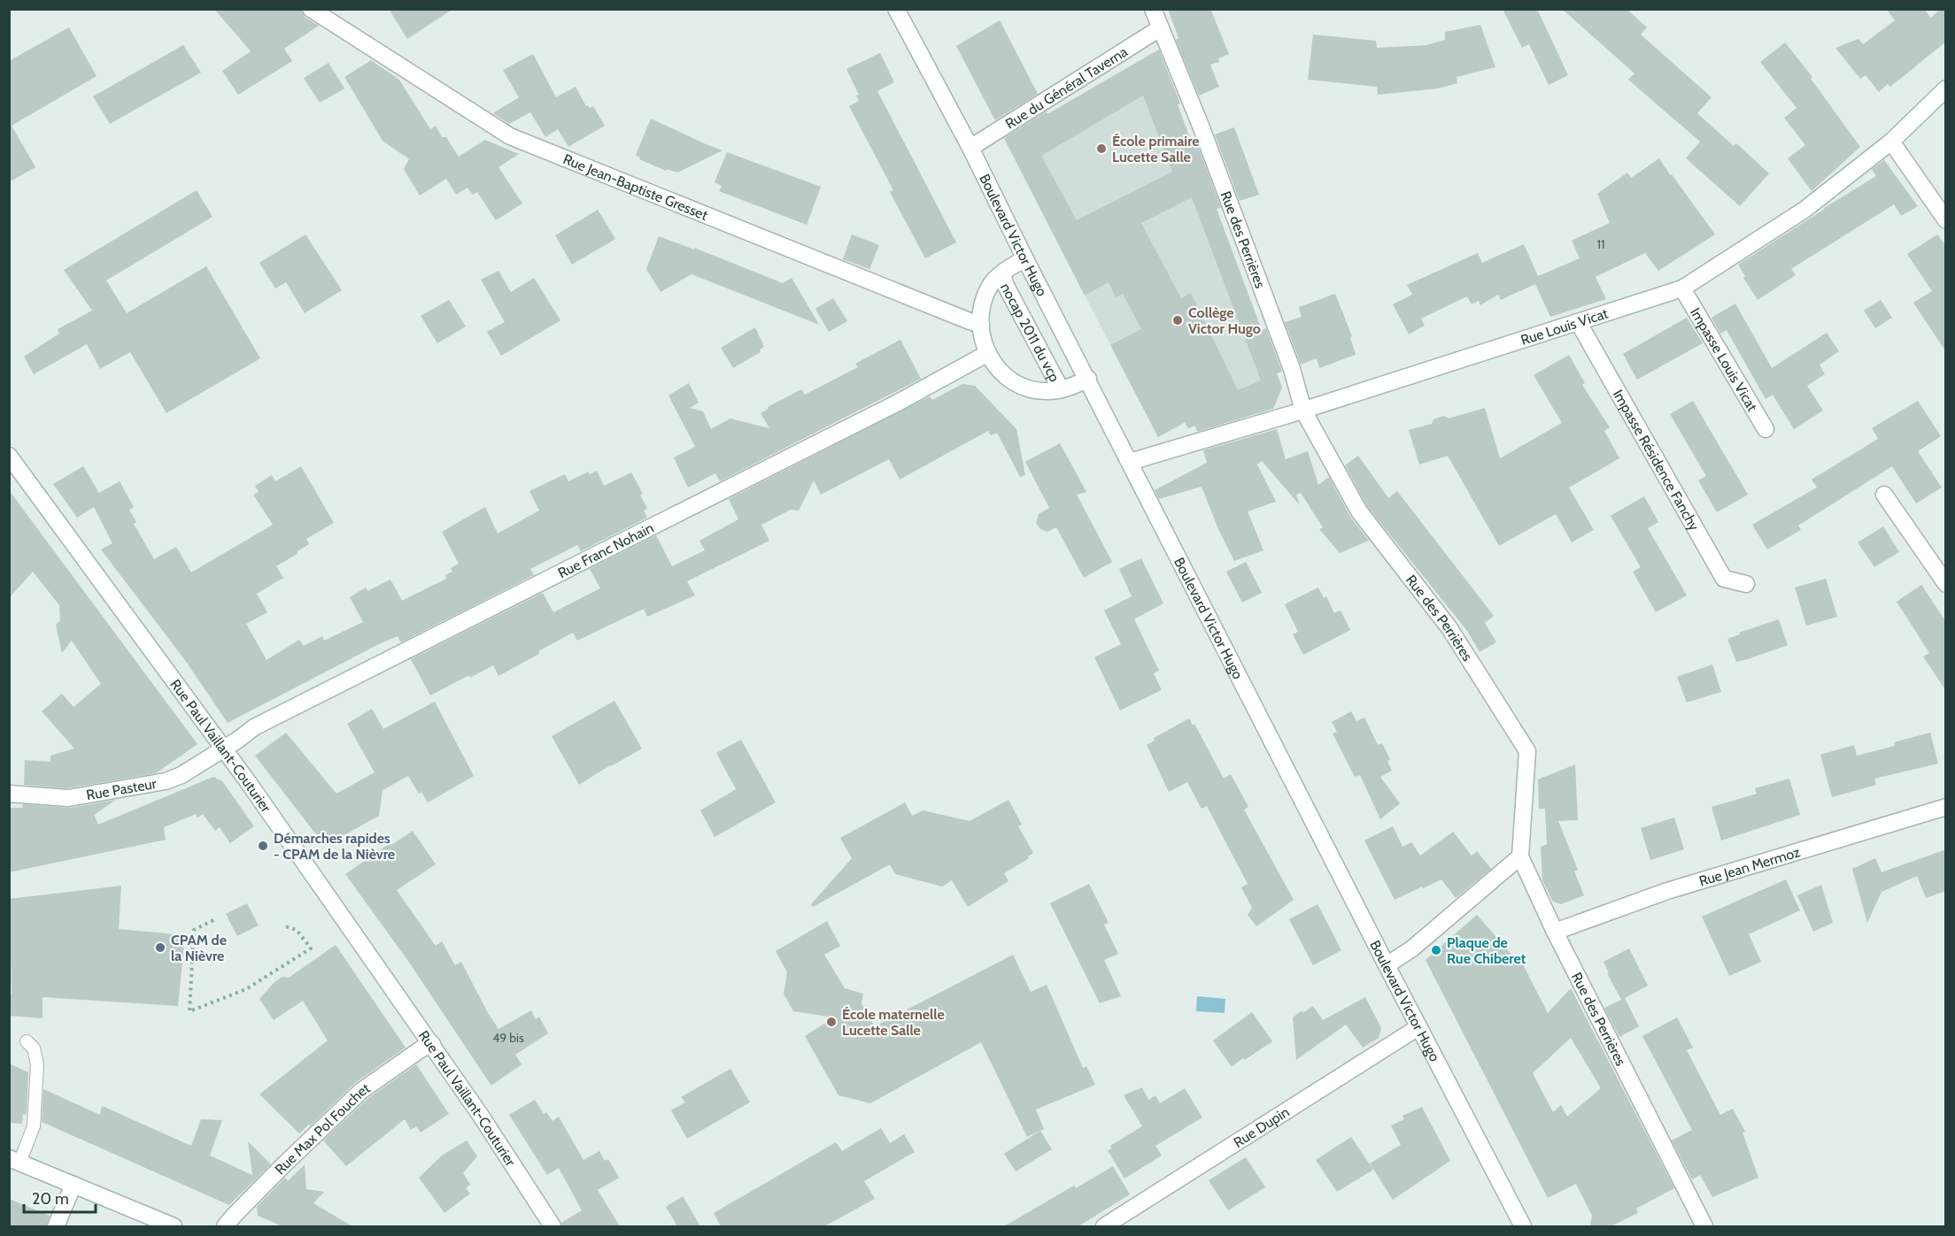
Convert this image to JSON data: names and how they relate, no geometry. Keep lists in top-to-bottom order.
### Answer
{
  "streets": {
    "street": [
      "Rue du Général Taverna",
      "Rue Jean-Baptiste Gresset",
      "Boulevard Victor Hugo",
      "Rue des Perrières",
      "Rue Louis Vicat",
      "nocap 2011 du vcp",
      "Impasse Louis Vicat",
      "Impasse Résidence Fanchy",
      "Rue Franc Nohain",
      "Rue Paul Vaillant-Couturier",
      "Rue Pasteur",
      "Rue Jean Mermoz",
      "Rue Dupin",
      "Rue Max Pol Fouchet"
    ]
  },
  "crossings": [
    ["Rue du Général Taverna", "Boulevard Victor Hugo"],
    ["Rue du Général Taverna", "Rue des Perrières"],
    ["Boulevard Victor Hugo", "Rue Louis Vicat"],
    ["Boulevard Victor Hugo", "Rue Dupin"],
    ["Rue des Perrières", "Rue Louis Vicat"],
    ["Rue des Perrières", "Rue Jean Mermoz"],
    ["Rue Louis Vicat", "Impasse Louis Vicat"],
    ["Rue Louis Vicat", "Impasse Résidence Fanchy"],
    ["Rue Franc Nohain", "Rue Paul Vaillant-Couturier"],
    ["Rue Franc Nohain", "Rue Pasteur"],
    ["Rue Paul Vaillant-Couturier", "Rue Pasteur"],
    ["Rue Paul Vaillant-Couturier", "Rue Max Pol Fouchet"]
  ],
  "places": [
    "École primaire Lucette Salle",
    "Collège Victor Hugo",
    "Démarches rapides - CPAM de la Nièvre",
    "CPAM de la Nièvre",
    "Plaque de Rue Chiberet",
    "École maternelle Lucette Salle"
  ],
  "house_numbers": ["11", "49 bis"],
  "scale_bar": "20 m"
}
